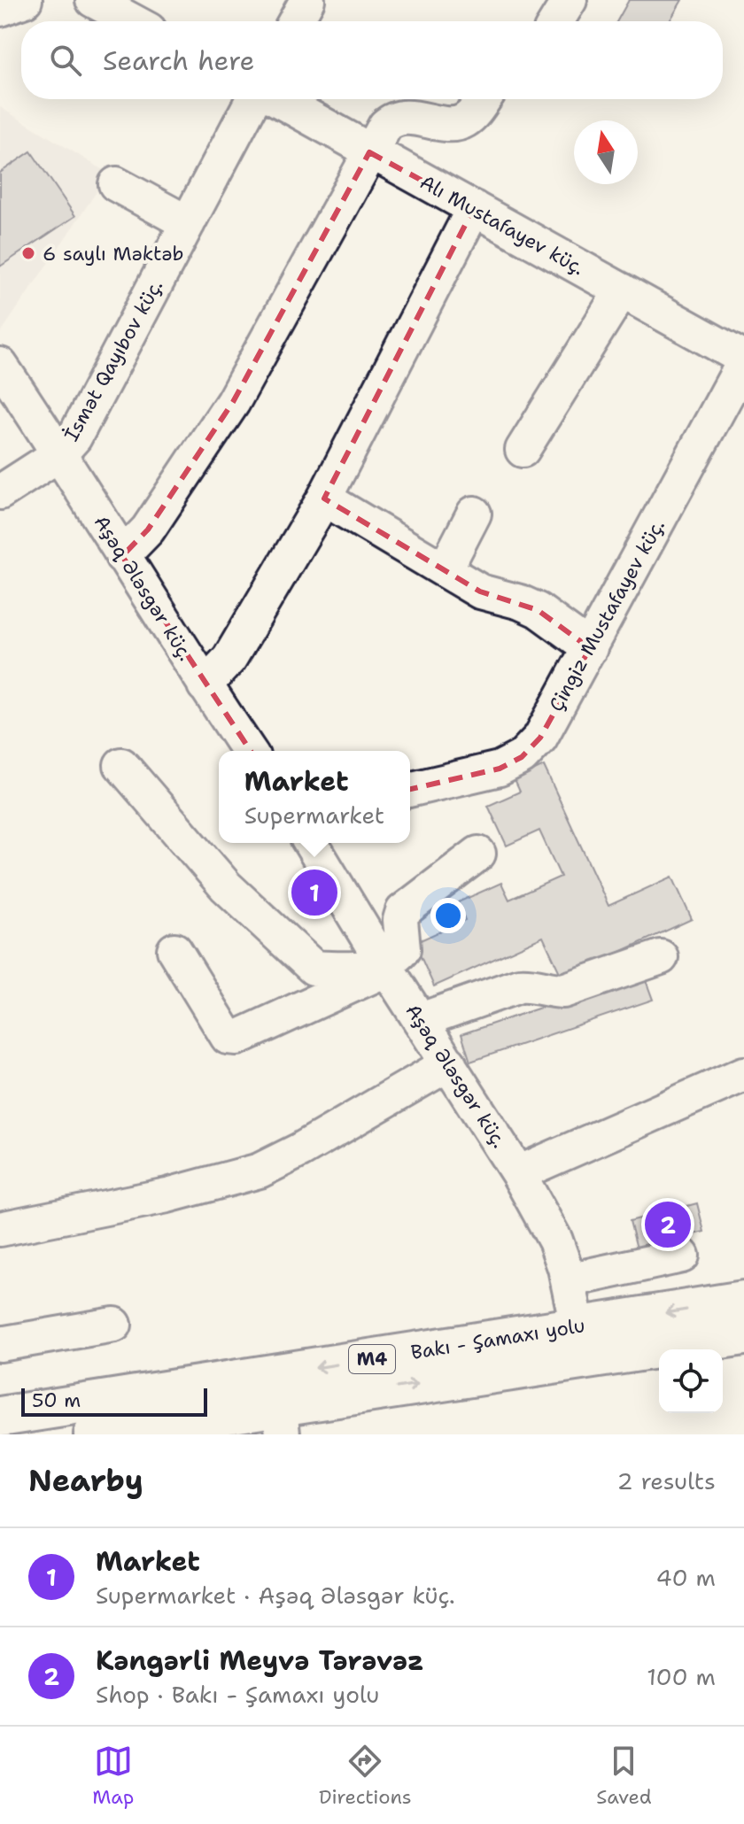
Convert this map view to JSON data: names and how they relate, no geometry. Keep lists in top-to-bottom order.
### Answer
{
  "streets": {
    "highway": ["Bakı - Şamaxı yolu", "M4"],
    "street": [
      "Alı Mustafayev küç.",
      "İsmət Qayıbov küç.",
      "Aşəq Ələsgər küç.",
      "Çingiz Mustafayev küç."
    ]
  },
  "crossings": [
    ["Alı Mustafayev küç.", "Çingiz Mustafayev küç."],
    ["İsmət Qayıbov küç.", "Aşəq Ələsgər küç."],
    ["Aşəq Ələsgər küç.", "Bakı - Şamaxı yolu"]
  ],
  "places": ["6 saylı Məktəb"],
  "scale_bar": "50 m",
  "north": "top",
  "page": {
    "search": "Search here",
    "popup": ["Market", "Supermarket"],
    "pins": ["1", "2"],
    "scale": "50 m",
    "heading": ["Nearby", "2 results"],
    "list": [
      {
        "mark": "1",
        "name": "Market",
        "note": "Supermarket · Aşəq Ələsgər küç.",
        "value": "40 m"
      },
      {
        "mark": "2",
        "name": "Kəngərli Meyvə Tərəvəz",
        "note": "Shop · Bakı - Şamaxı yolu",
        "value": "100 m"
      }
    ],
    "nav": ["Map", "Directions", "Saved"]
  }
}
